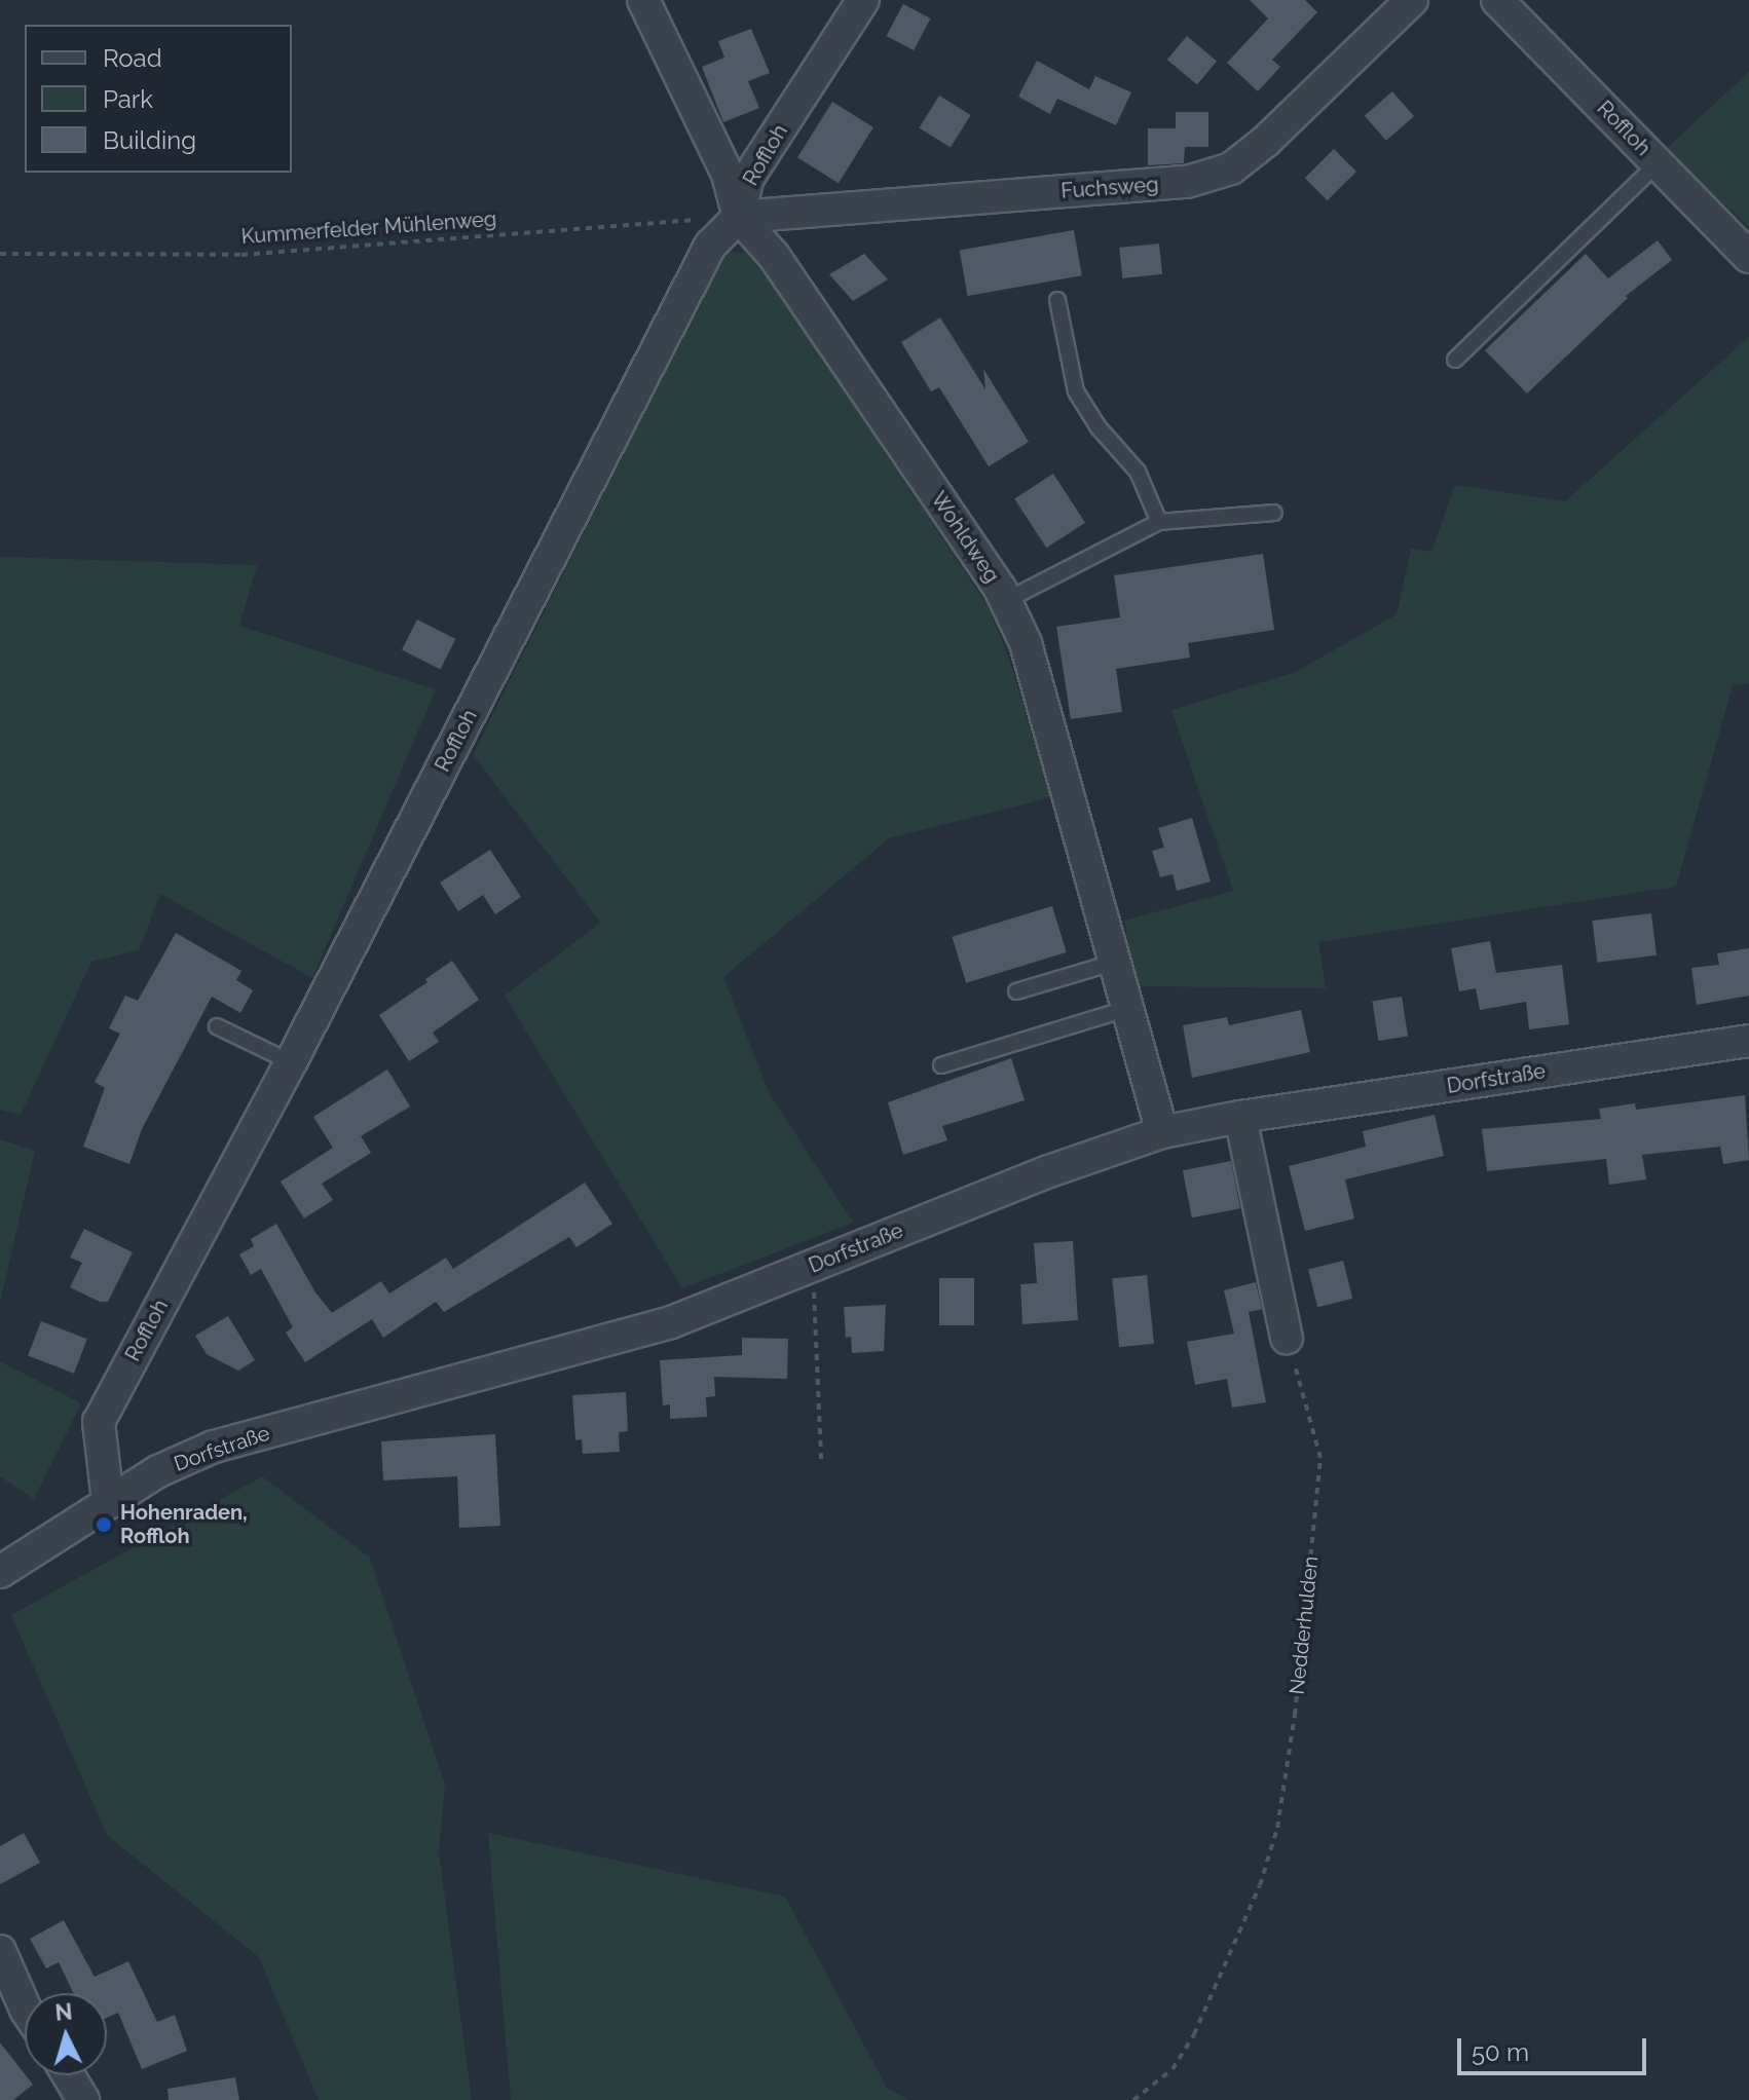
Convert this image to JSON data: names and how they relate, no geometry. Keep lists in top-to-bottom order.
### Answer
{
  "streets": {
    "street": [
      "Roffloh",
      "Fuchsweg",
      "Wohldweg",
      "Dorfstraße"
    ],
    "path": ["Kummerfelder Mühlenweg", "Nedderhulden"]
  },
  "crossings": [
    ["Roffloh", "Fuchsweg"],
    ["Roffloh", "Kummerfelder Mühlenweg"],
    ["Roffloh", "Wohldweg"],
    ["Roffloh", "Dorfstraße"],
    ["Fuchsweg", "Kummerfelder Mühlenweg"],
    ["Fuchsweg", "Wohldweg"],
    ["Kummerfelder Mühlenweg", "Wohldweg"],
    ["Wohldweg", "Dorfstraße"]
  ],
  "places": ["Hohenraden, Roffloh"],
  "legend": ["Road", "Park", "Building"],
  "scale_bar": "50 m",
  "north": "top"
}
